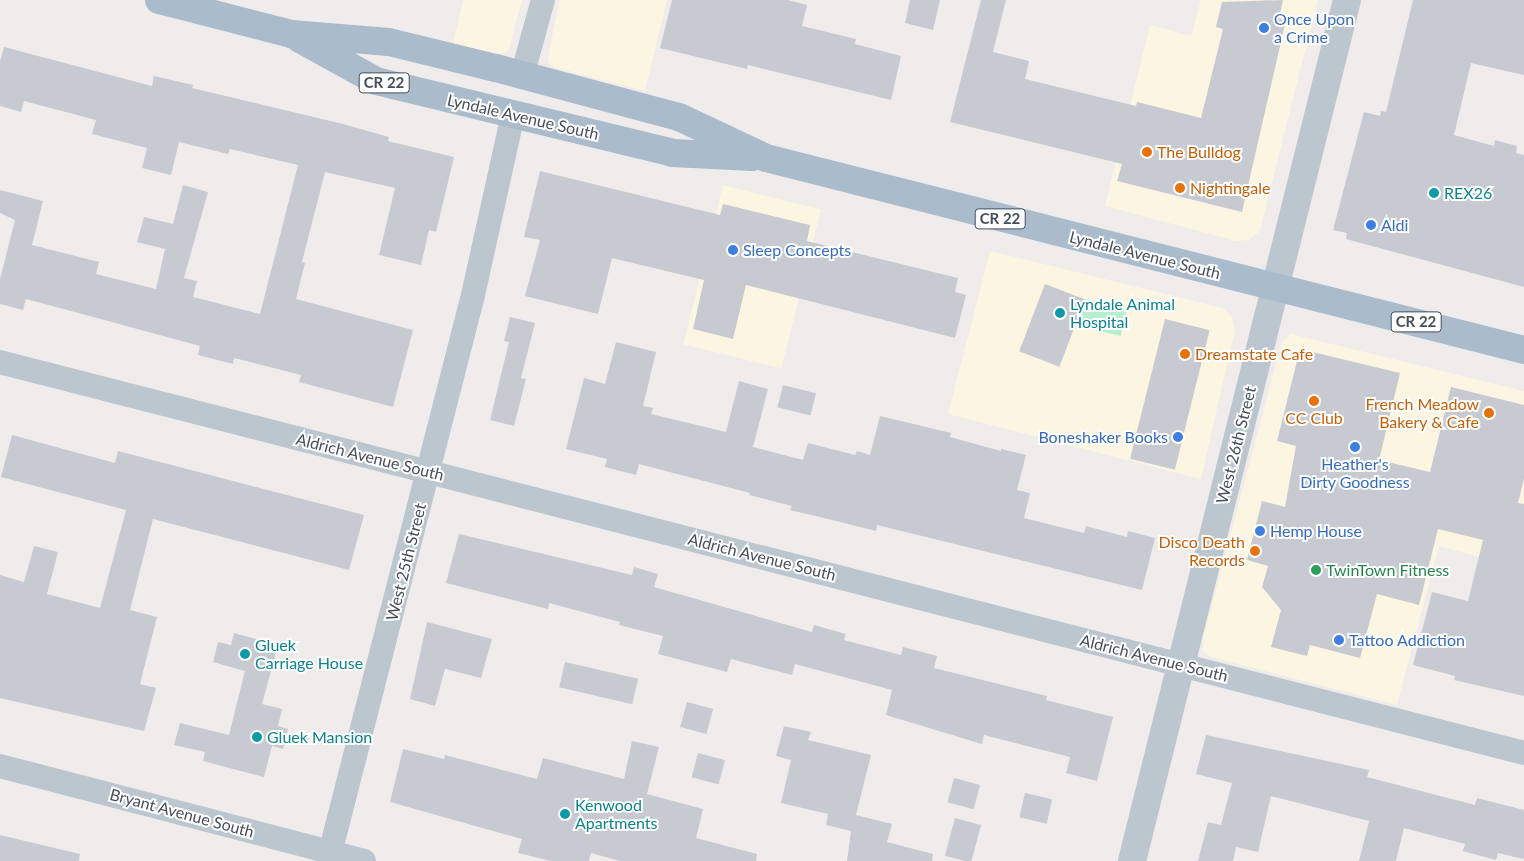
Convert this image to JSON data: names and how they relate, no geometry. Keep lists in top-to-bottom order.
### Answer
{
  "streets": {
    "main road": ["CR 22", "Lyndale Avenue South"],
    "street": [
      "West 26th Street",
      "Aldrich Avenue South",
      "West 25th Street",
      "Bryant Avenue South"
    ]
  },
  "crossings": [
    ["Lyndale Avenue South", "West 26th Street"],
    ["Lyndale Avenue South", "West 25th Street"],
    ["West 26th Street", "Aldrich Avenue South"],
    ["Aldrich Avenue South", "West 25th Street"],
    ["West 25th Street", "Bryant Avenue South"]
  ],
  "places": [
    "Once Upon a Crime",
    "The Bulldog",
    "Nightingale",
    "REX26",
    "Aldi",
    "Sleep Concepts",
    "Lyndale Animal Hospital",
    "Dreamstate Cafe",
    "CC Club",
    "French Meadow Bakery & Cafe",
    "Boneshaker Books",
    "Heather's Dirty Goodness",
    "Hemp House",
    "Disco Death Records",
    "TwinTown Fitness",
    "Tattoo Addiction",
    "Gluek Carriage House",
    "Gluek Mansion",
    "Kenwood Apartments"
  ]
}
